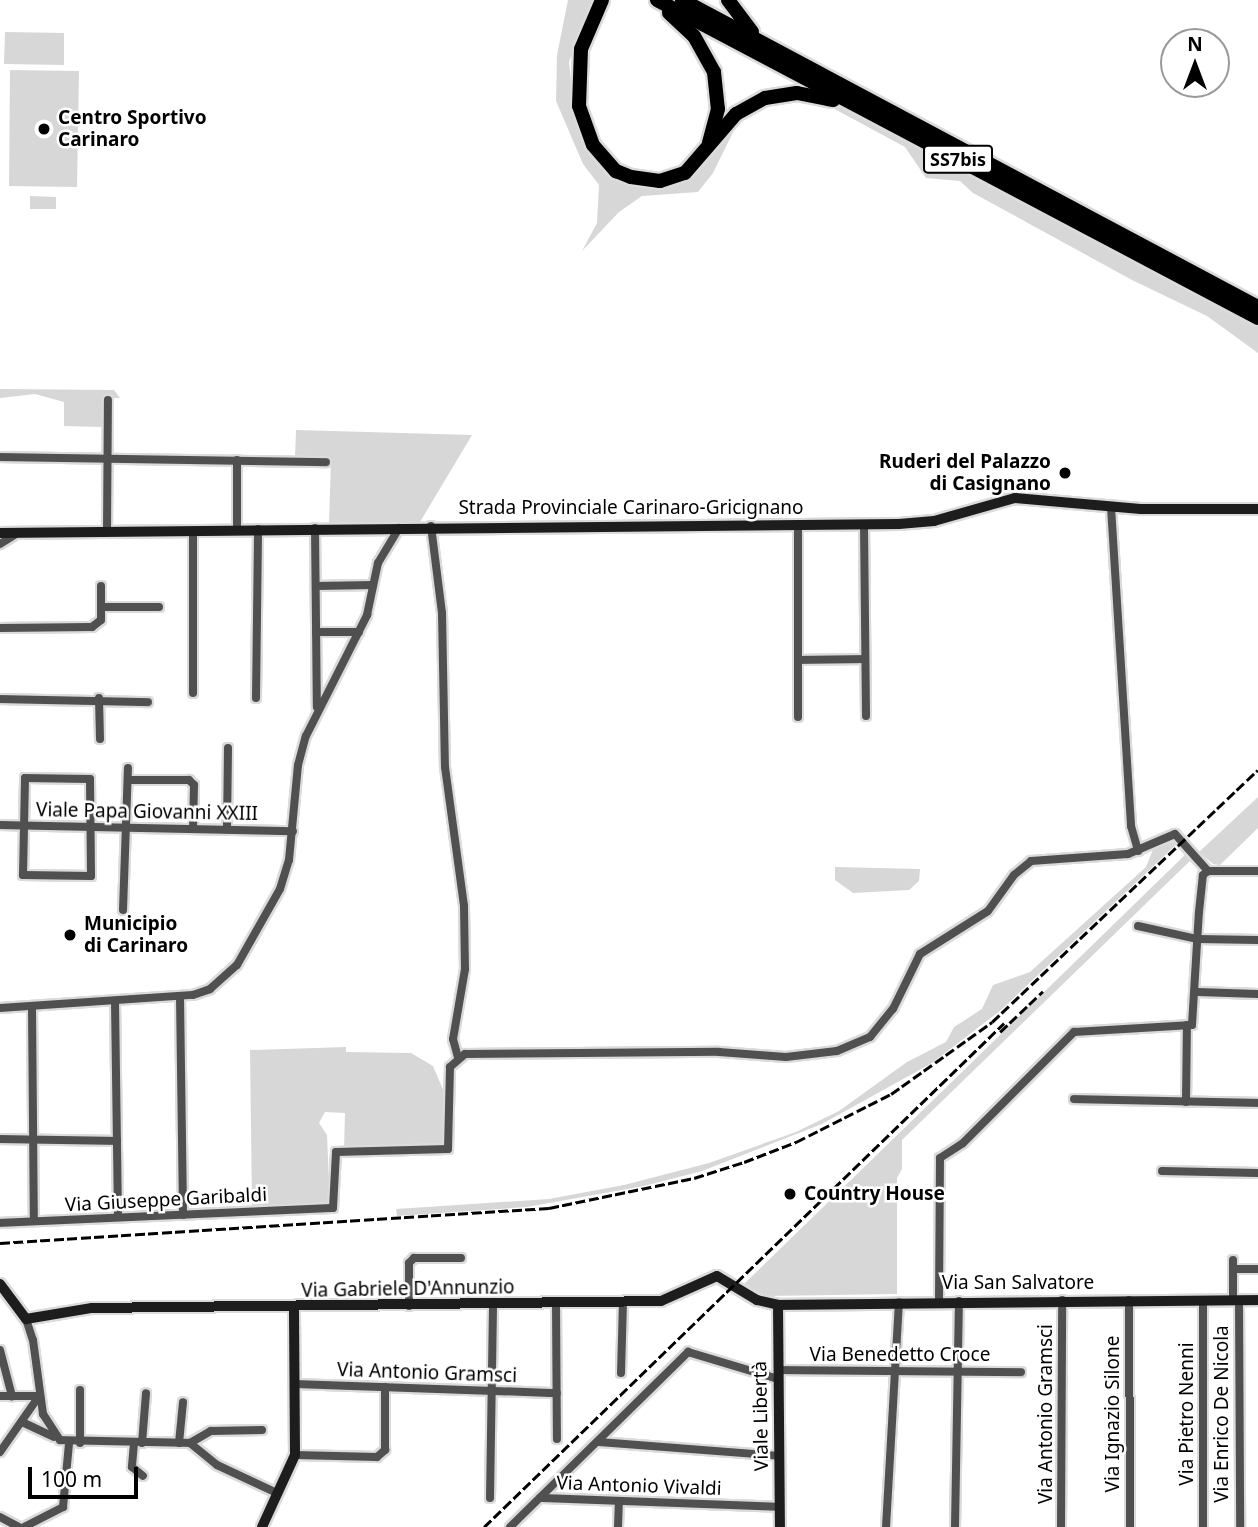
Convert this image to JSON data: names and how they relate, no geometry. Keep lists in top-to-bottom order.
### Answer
{
  "streets": {
    "highway": ["SS7bis"],
    "street": [
      "Strada Provinciale Carinaro-Gricignano",
      "Viale Papa Giovanni XXIII",
      "Via Giuseppe Garibaldi",
      "Via San Salvatore",
      "Via Gabriele D'Annunzio",
      "Via Benedetto Croce",
      "Via Antonio Gramsci",
      "Via Ignazio Silone",
      "Via Pietro Nenni",
      "Via Enrico De Nicola",
      "Viale Libertà",
      "Via Antonio Vivaldi"
    ]
  },
  "crossings": [
    ["Via San Salvatore", "Via Gabriele D'Annunzio"],
    ["Via San Salvatore", "Via Antonio Gramsci"],
    ["Via San Salvatore", "Via Ignazio Silone"],
    ["Via San Salvatore", "Via Pietro Nenni"],
    ["Via San Salvatore", "Via Enrico De Nicola"],
    ["Via San Salvatore", "Viale Libertà"],
    ["Via Gabriele D'Annunzio", "Viale Libertà"],
    ["Via Benedetto Croce", "Viale Libertà"],
    ["Viale Libertà", "Via Antonio Vivaldi"]
  ],
  "places": [
    "Centro Sportivo Carinaro",
    "Ruderi del Palazzo di Casignano",
    "Municipio di Carinaro",
    "Country House"
  ],
  "scale_bar": "100 m",
  "north": "top"
}
